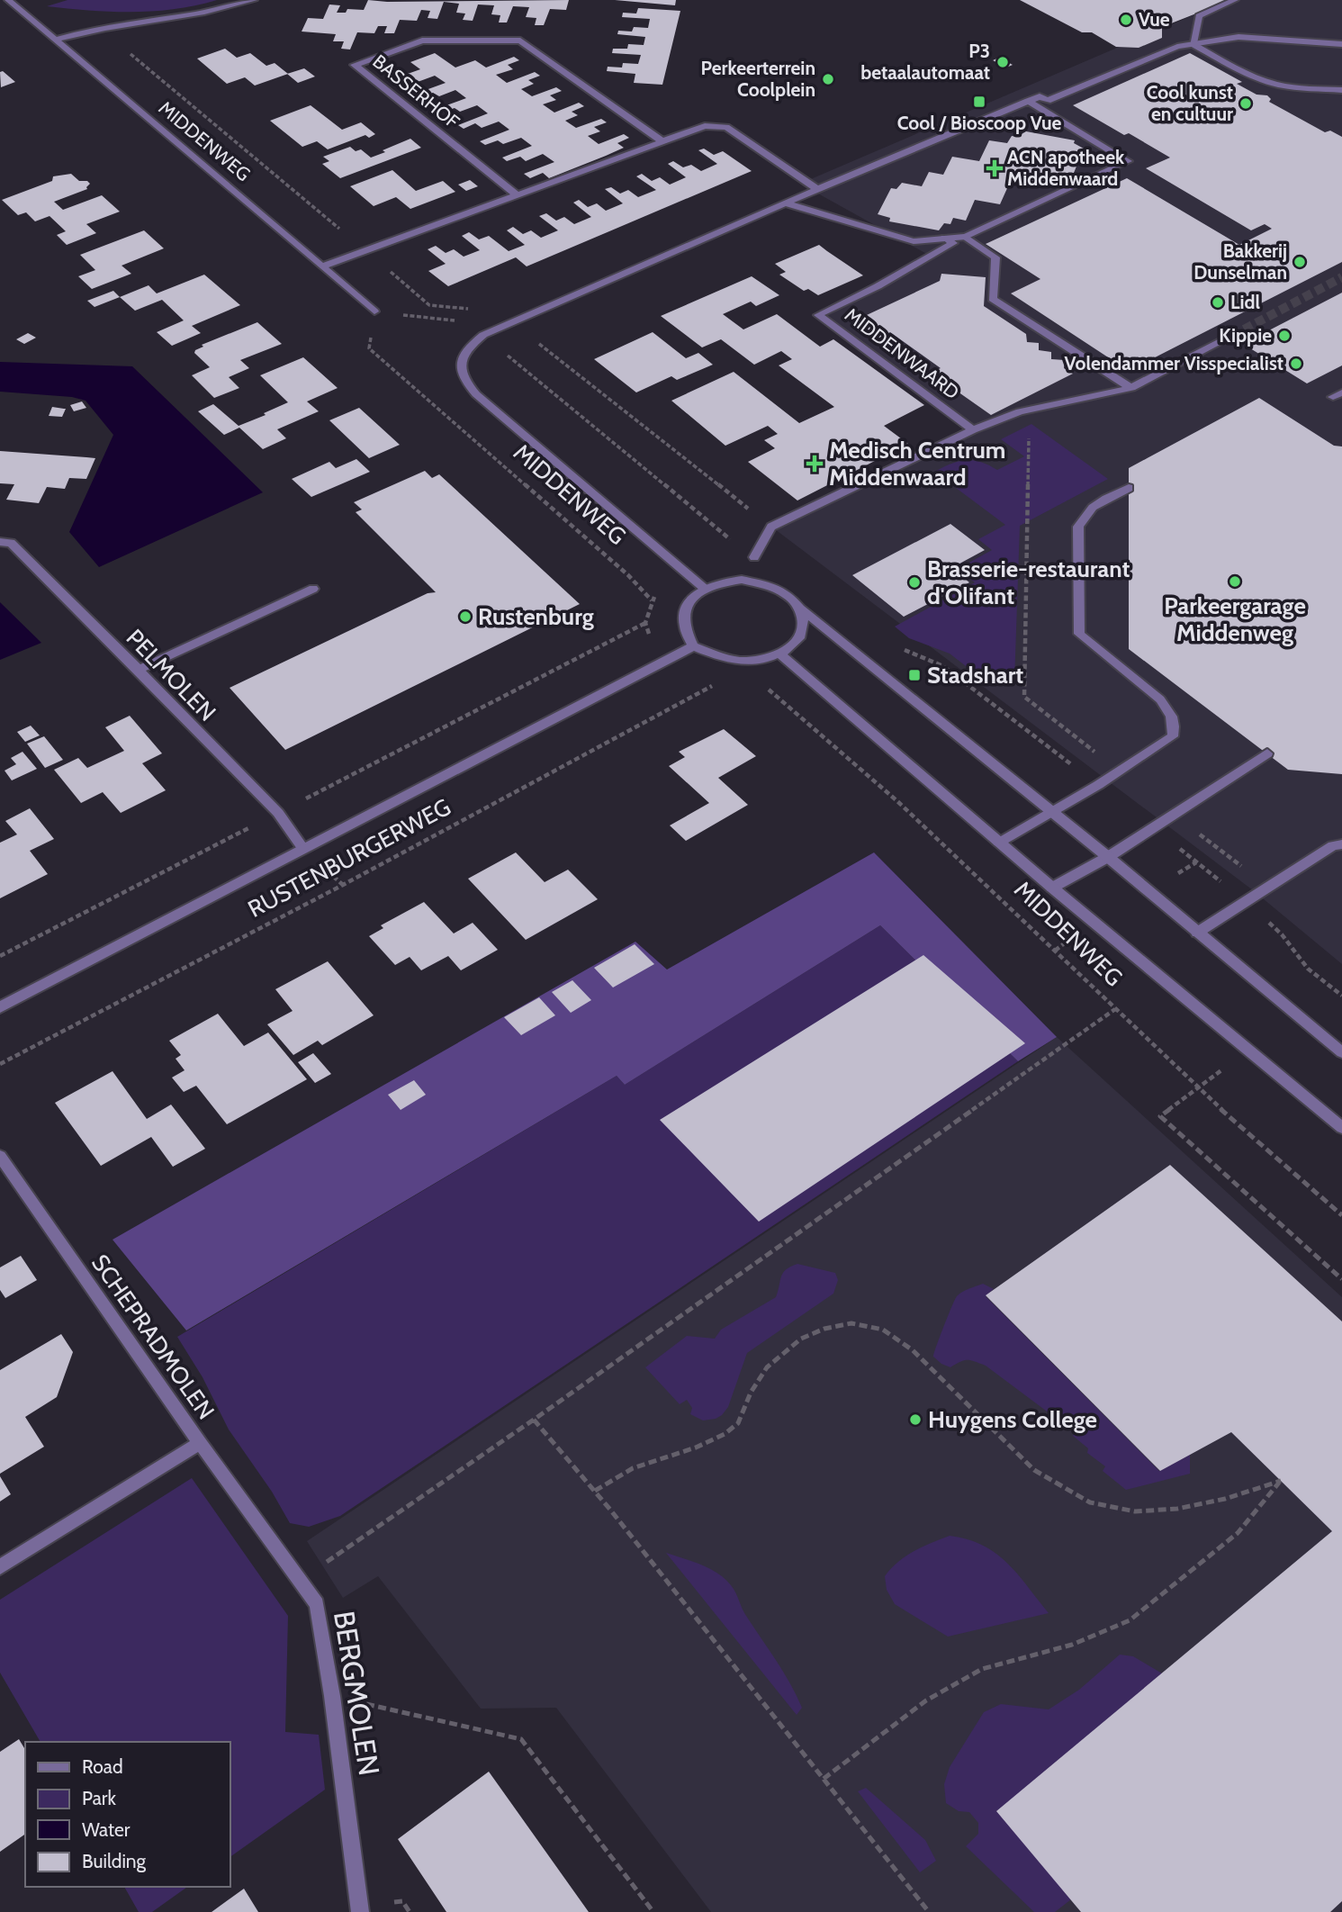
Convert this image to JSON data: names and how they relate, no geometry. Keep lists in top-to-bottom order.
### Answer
{
  "streets": {
    "street": [
      "BASSERHOF",
      "MIDDENWEG",
      "MIDDENWAARD",
      "PELMOLEN",
      "RUSTENBURGERWEG",
      "SCHEPRADMOLEN",
      "BERGMOLEN"
    ]
  },
  "crossings": [
    ["MIDDENWEG", "PELMOLEN"],
    ["MIDDENWEG", "RUSTENBURGERWEG"],
    ["PELMOLEN", "RUSTENBURGERWEG"],
    ["SCHEPRADMOLEN", "BERGMOLEN"]
  ],
  "places": {
    "other": [
      "Vue",
      "P3 betaalautomaat",
      "Perkeerterrein Coolplein",
      "Cool kunst en cultuur",
      "Bakkerij Dunselman",
      "Lidl",
      "Kippie",
      "Volendammer Visspecialist",
      "Parkeergarage Middenweg",
      "Brasserie-restaurant d'Olifant",
      "Rustenburg",
      "Huygens College"
    ],
    "transit": ["Cool / Bioscoop Vue", "Stadshart"],
    "health": ["ACN apotheek Middenwaard", "Medisch Centrum Middenwaard"]
  },
  "legend": [
    "Road",
    "Park",
    "Water",
    "Building"
  ]
}
